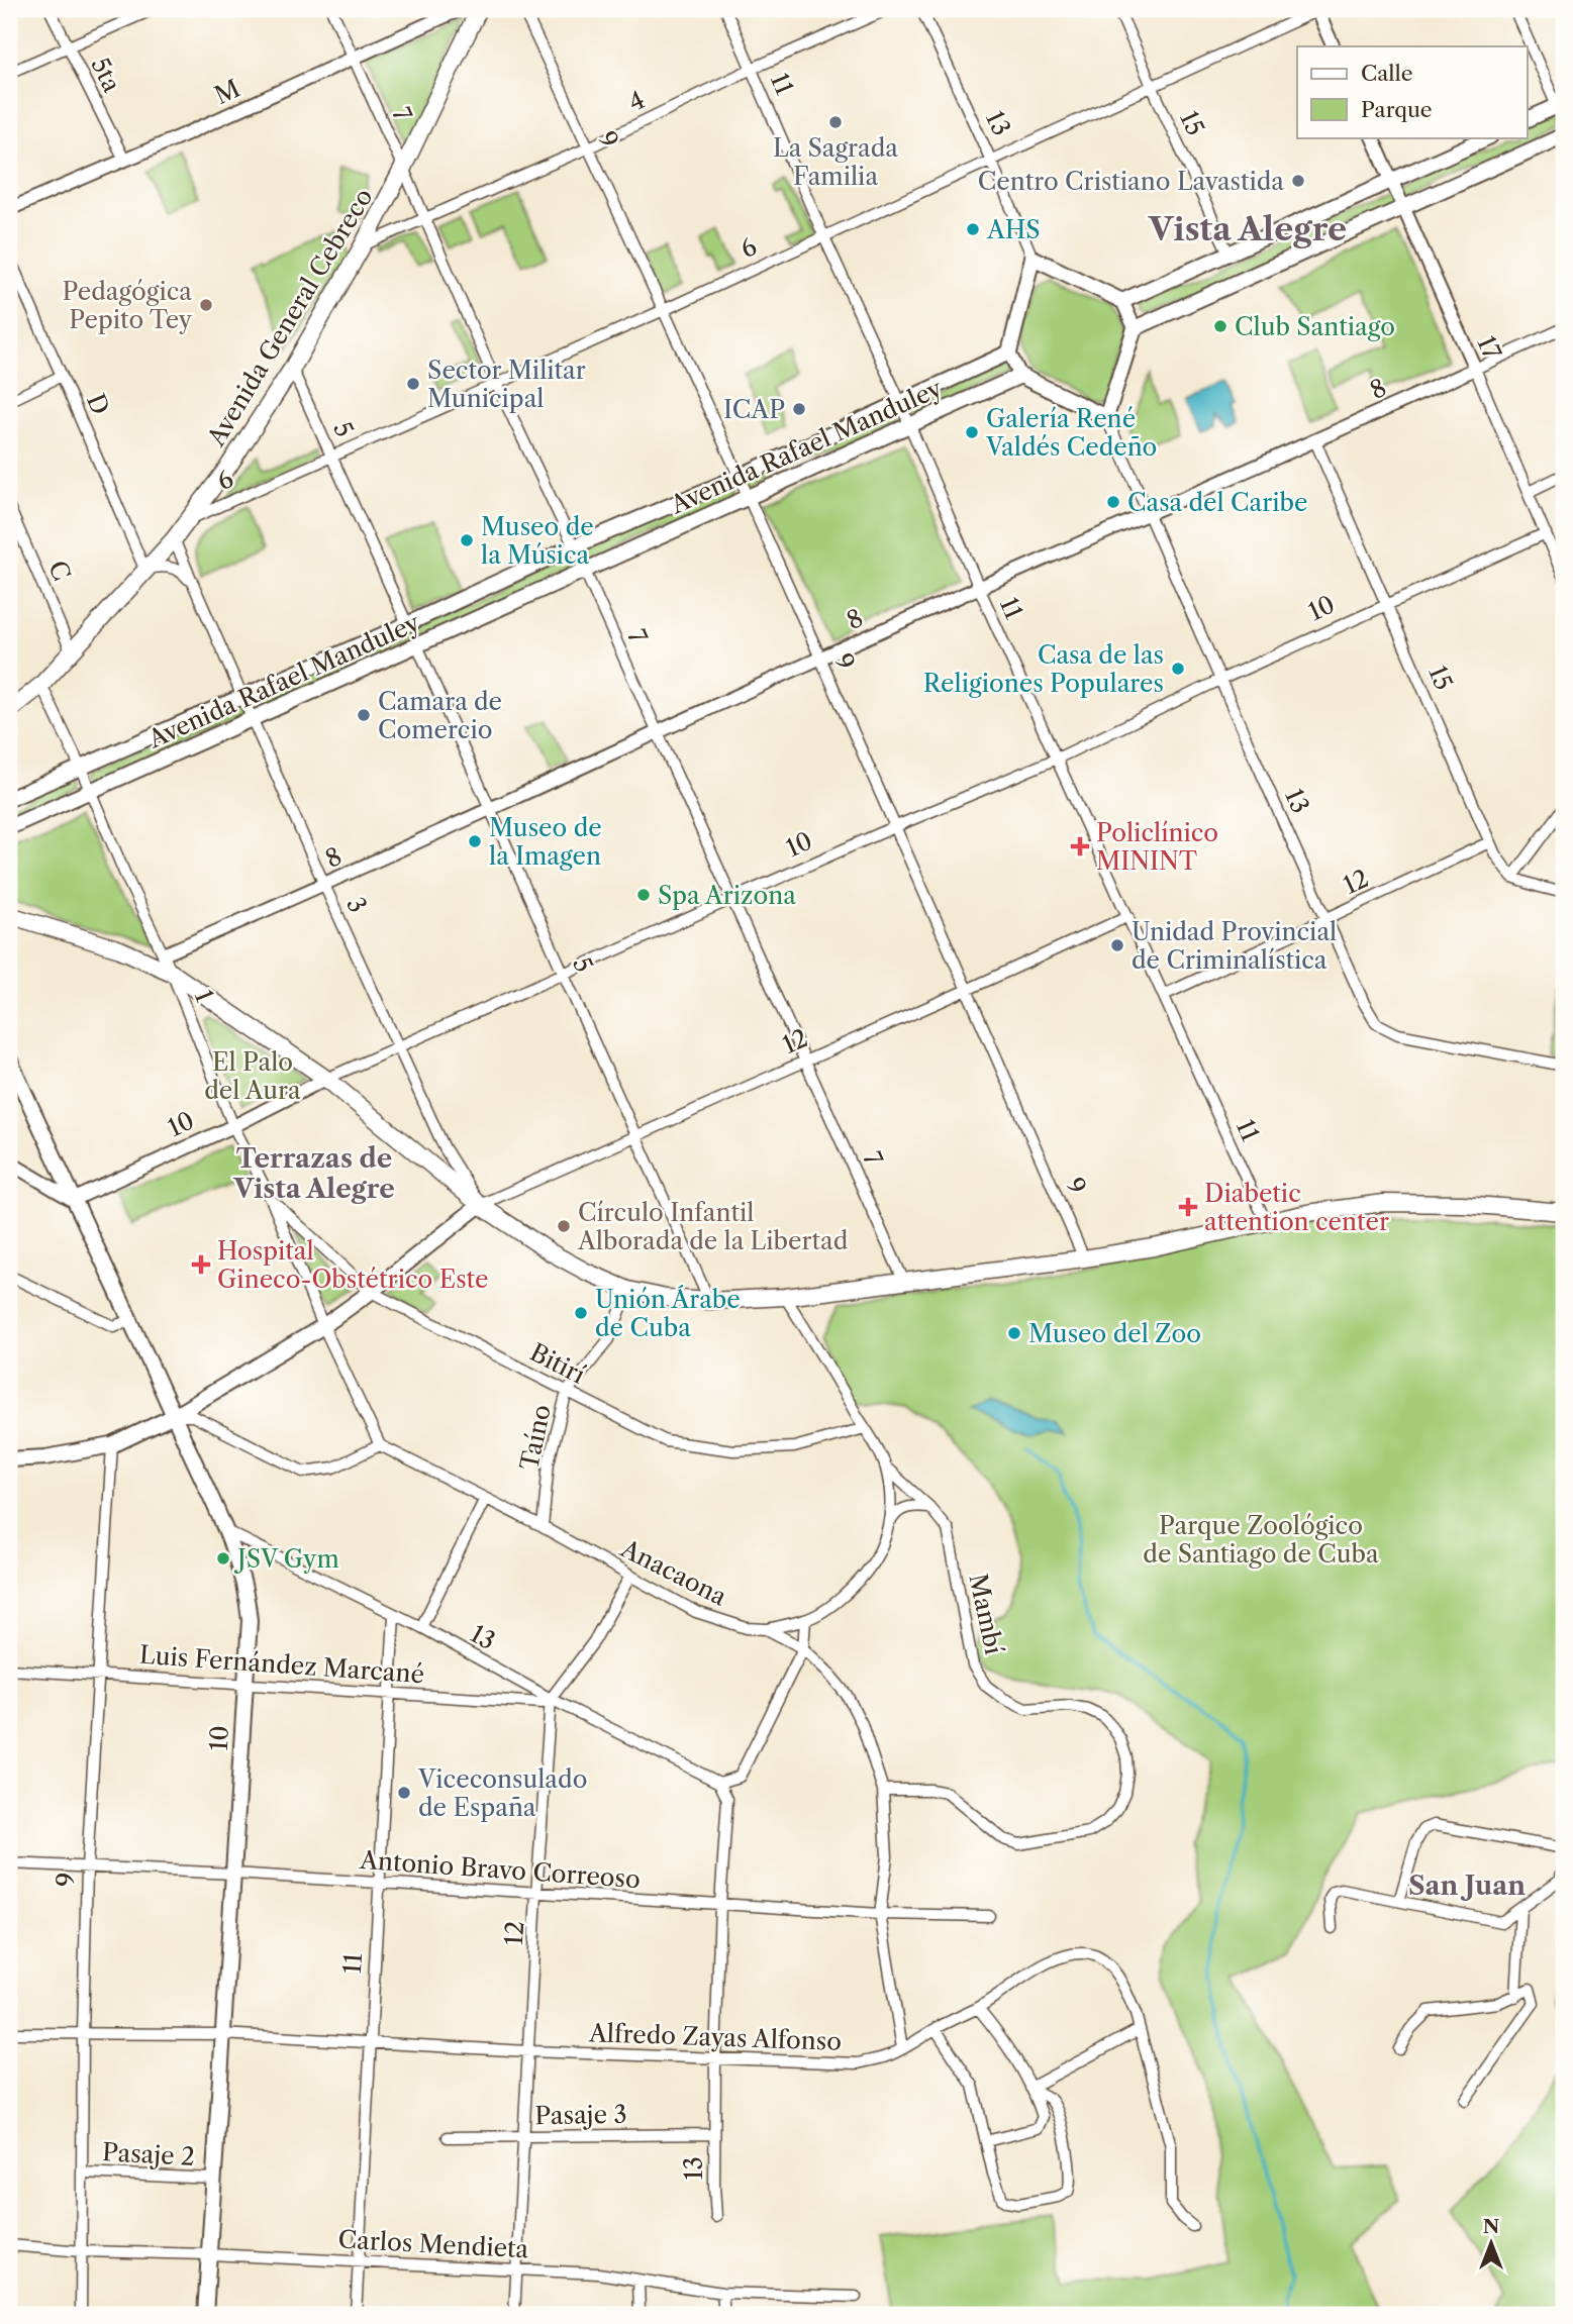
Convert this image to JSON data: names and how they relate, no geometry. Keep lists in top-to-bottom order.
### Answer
{
  "streets": {
    "main road": ["Avenida General Cebreco", "Avenida Rafael Manduley", "10"],
    "street": [
      "5ta",
      "11",
      "M",
      "4",
      "7",
      "13",
      "15",
      "9",
      "6",
      "17",
      "8",
      "D",
      "5",
      "C",
      "12",
      "3",
      "1",
      "Bitirí",
      "Taíno",
      "Anacaona",
      "Mambí",
      "Luis Fernández Marcané",
      "Antonio Bravo Correoso",
      "Alfredo Zayas Alfonso",
      "Pasaje 3",
      "Pasaje 2",
      "Carlos Mendieta"
    ]
  },
  "crossings": [
    ["5ta", "M"],
    ["11", "4"],
    ["11", "13"],
    ["11", "6"],
    ["11", "8"],
    ["11", "Avenida Rafael Manduley"],
    ["11", "10"],
    ["11", "12"],
    ["11", "Luis Fernández Marcané"],
    ["11", "Antonio Bravo Correoso"],
    ["11", "Alfredo Zayas Alfonso"],
    ["11", "Carlos Mendieta"],
    ["M", "7"],
    ["4", "7"],
    ["4", "9"],
    ["4", "Avenida General Cebreco"],
    ["7", "6"],
    ["7", "Avenida General Cebreco"],
    ["7", "8"],
    ["7", "Avenida Rafael Manduley"],
    ["7", "10"],
    ["7", "12"],
    ["13", "6"],
    ["13", "8"],
    ["13", "10"],
    ["13", "12"],
    ["13", "Luis Fernández Marcané"],
    ["13", "Antonio Bravo Correoso"],
    ["13", "Alfredo Zayas Alfonso"],
    ["13", "Pasaje 3"],
    ["15", "6"],
    ["15", "8"],
    ["15", "10"],
    ["15", "12"],
    ["9", "6"],
    ["9", "8"],
    ["9", "Avenida Rafael Manduley"],
    ["9", "10"],
    ["9", "12"],
    ["9", "Luis Fernández Marcané"],
    ["9", "Antonio Bravo Correoso"],
    ["9", "Alfredo Zayas Alfonso"],
    ["9", "Pasaje 2"],
    ["9", "Carlos Mendieta"],
    ["6", "Avenida General Cebreco"],
    ["6", "5"],
    ["Avenida General Cebreco", "D"],
    ["Avenida General Cebreco", "5"],
    ["Avenida General Cebreco", "C"],
    ["Avenida General Cebreco", "3"],
    ["Avenida General Cebreco", "1"],
    ["17", "8"],
    ["17", "10"],
    ["8", "5"],
    ["8", "3"],
    ["8", "1"],
    ["5", "Avenida Rafael Manduley"],
    ["5", "10"],
    ["5", "12"],
    ["Avenida Rafael Manduley", "3"],
    ["Avenida Rafael Manduley", "1"],
    ["10", "3"],
    ["10", "1"],
    ["10", "Luis Fernández Marcané"],
    ["10", "Antonio Bravo Correoso"],
    ["10", "Alfredo Zayas Alfonso"],
    ["10", "Pasaje 2"],
    ["10", "Carlos Mendieta"],
    ["12", "3"],
    ["12", "Luis Fernández Marcané"],
    ["12", "Antonio Bravo Correoso"],
    ["12", "Alfredo Zayas Alfonso"],
    ["12", "Pasaje 3"],
    ["12", "Carlos Mendieta"],
    ["1", "Bitirí"],
    ["Bitirí", "Taíno"],
    ["Taíno", "Anacaona"],
    ["Anacaona", "Mambí"],
    ["Anacaona", "Antonio Bravo Correoso"],
    ["Anacaona", "Alfredo Zayas Alfonso"]
  ],
  "districts": ["Vista Alegre", "Terrazas de Vista Alegre", "San Juan"],
  "parks": ["El Palo del Aura", "Parque Zoológico de Santiago de Cuba"],
  "places": {
    "other": [
      "La Sagrada Familia",
      "Centro Cristiano Lavastida",
      "AHS",
      "Pedagógica Pepito Tey",
      "Club Santiago",
      "Sector Militar Municipal",
      "ICAP",
      "Galería René Valdés Cedeño",
      "Casa del Caribe",
      "Museo de la Música",
      "Casa de las Religiones Populares",
      "Camara de Comercio",
      "Museo de la Imagen",
      "Spa Arizona",
      "Unidad Provincial de Criminalística",
      "Círculo Infantil Alborada de la Libertad",
      "Unión Árabe de Cuba",
      "Museo del Zoo",
      "JSV Gym",
      "Viceconsulado de España"
    ],
    "health": ["Policlínico MININT", "Diabetic attention center", "Hospital Gineco-Obstétrico Este"]
  },
  "legend": ["Calle", "Parque"],
  "north": "top"
}
